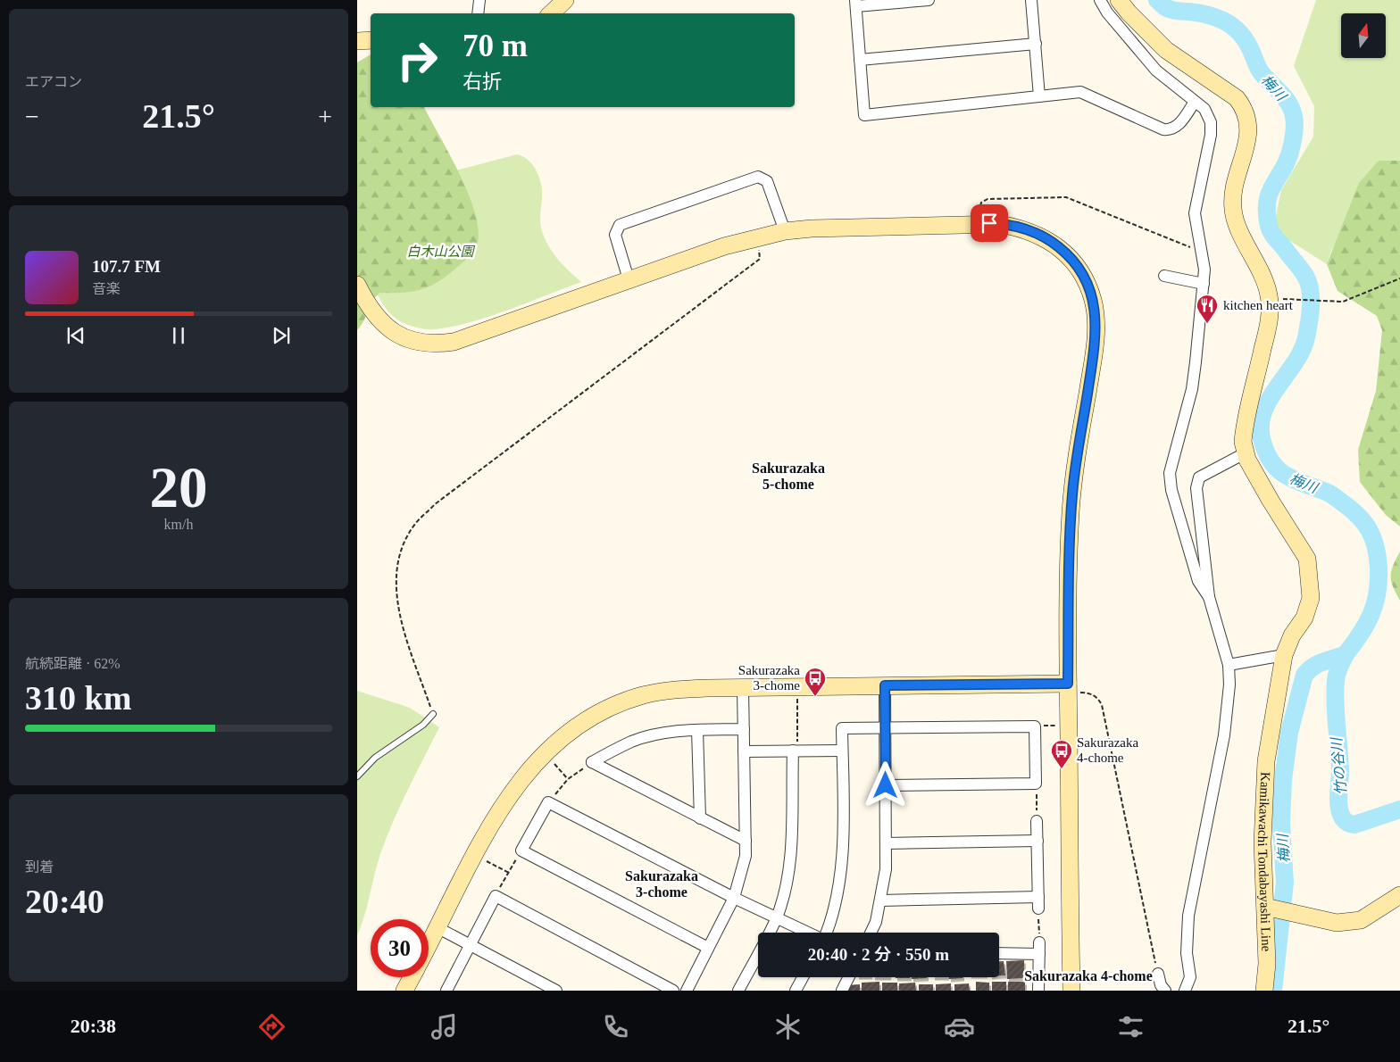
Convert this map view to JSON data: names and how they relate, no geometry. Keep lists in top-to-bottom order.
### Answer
{
  "streets": {
    "street": ["Kamikawachi Tondabayashi Line"]
  },
  "districts": ["Sakurazaka 5-chome", "Sakurazaka 3-chome", "Sakurazaka 4-chome"],
  "water": ["梅川", "竹の谷川"],
  "parks": ["白木山公園"],
  "places": {
    "restaurant": ["kitchen heart"],
    "bus stop": ["Sakurazaka 3-chome", "Sakurazaka 4-chome"]
  },
  "north": "top",
  "page": {
    "tile": [
      "エアコン",
      ["20", "km/h"],
      ["航続距離 · 62%", "310 km"],
      ["到着", "20:40"]
    ],
    "turn": ["70 m", "右折"],
    "heat": ["−", "21.5°", "+"],
    "song": ["107.7 FM", "音楽"],
    "limit": "30",
    "trip": "20:40 · 2 分 · 550 m",
    "tabs": ["20:38", "21.5°"]
  }
}
